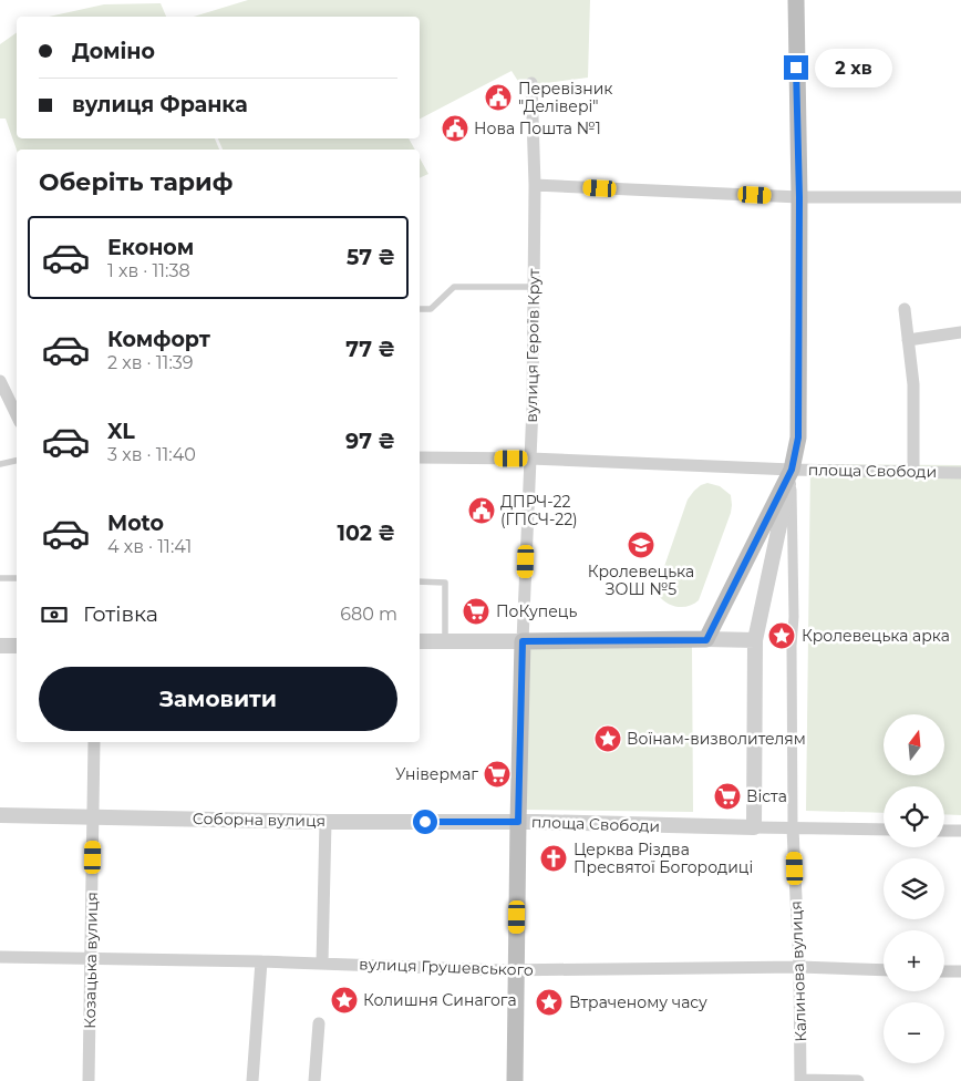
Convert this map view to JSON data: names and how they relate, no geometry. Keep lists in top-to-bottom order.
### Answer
{
  "streets": {
    "main road": ["площа Свободи"],
    "street": [
      "вулиця Героїв Крут",
      "Соборна вулиця",
      "Козацька вулиця",
      "вулиця Грушевського",
      "Калинова вулиця"
    ]
  },
  "crossings": [
    ["вулиця Героїв Крут", "площа Свободи"],
    ["площа Свободи", "Соборна вулиця"],
    ["площа Свободи", "Калинова вулиця"],
    ["Соборна вулиця", "Козацька вулиця"],
    ["Козацька вулиця", "вулиця Грушевського"],
    ["вулиця Грушевського", "Калинова вулиця"]
  ],
  "places": {
    "public building": ["Перевізник \"Делівері\"", "Нова Пошта №1", "ДПРЧ-22 (ГПСЧ-22)"],
    "school or university": ["Кролевецька ЗОШ №5"],
    "supermarket": ["ПоКупець", "Універмаг", "Віста"],
    "place": [
      "Кролевецька арка",
      "Воїнам-визволителям",
      "Колишня Синагога",
      "Втраченому часу"
    ],
    "church": ["Церква Різдва Пресвятої Богородиці"]
  },
  "north": "top",
  "page": {
    "banner": ["Доміно", "вулиця Франка"],
    "bubble": "2 хв",
    "heading": "Оберіть тариф",
    "list": [
      {
        "name": "Економ",
        "note": "1 хв · 11:38",
        "value": "57 ₴"
      },
      {
        "name": "Комфорт",
        "note": "2 хв · 11:39",
        "value": "77 ₴"
      },
      {
        "name": "XL",
        "note": "3 хв · 11:40",
        "value": "97 ₴"
      },
      {
        "name": "Moto",
        "note": "4 хв · 11:41",
        "value": "102 ₴"
      }
    ],
    "pay": ["Готівка", "680 m"],
    "buttons": "Замовити",
    "map_buttons": ["+", "−"]
  }
}
